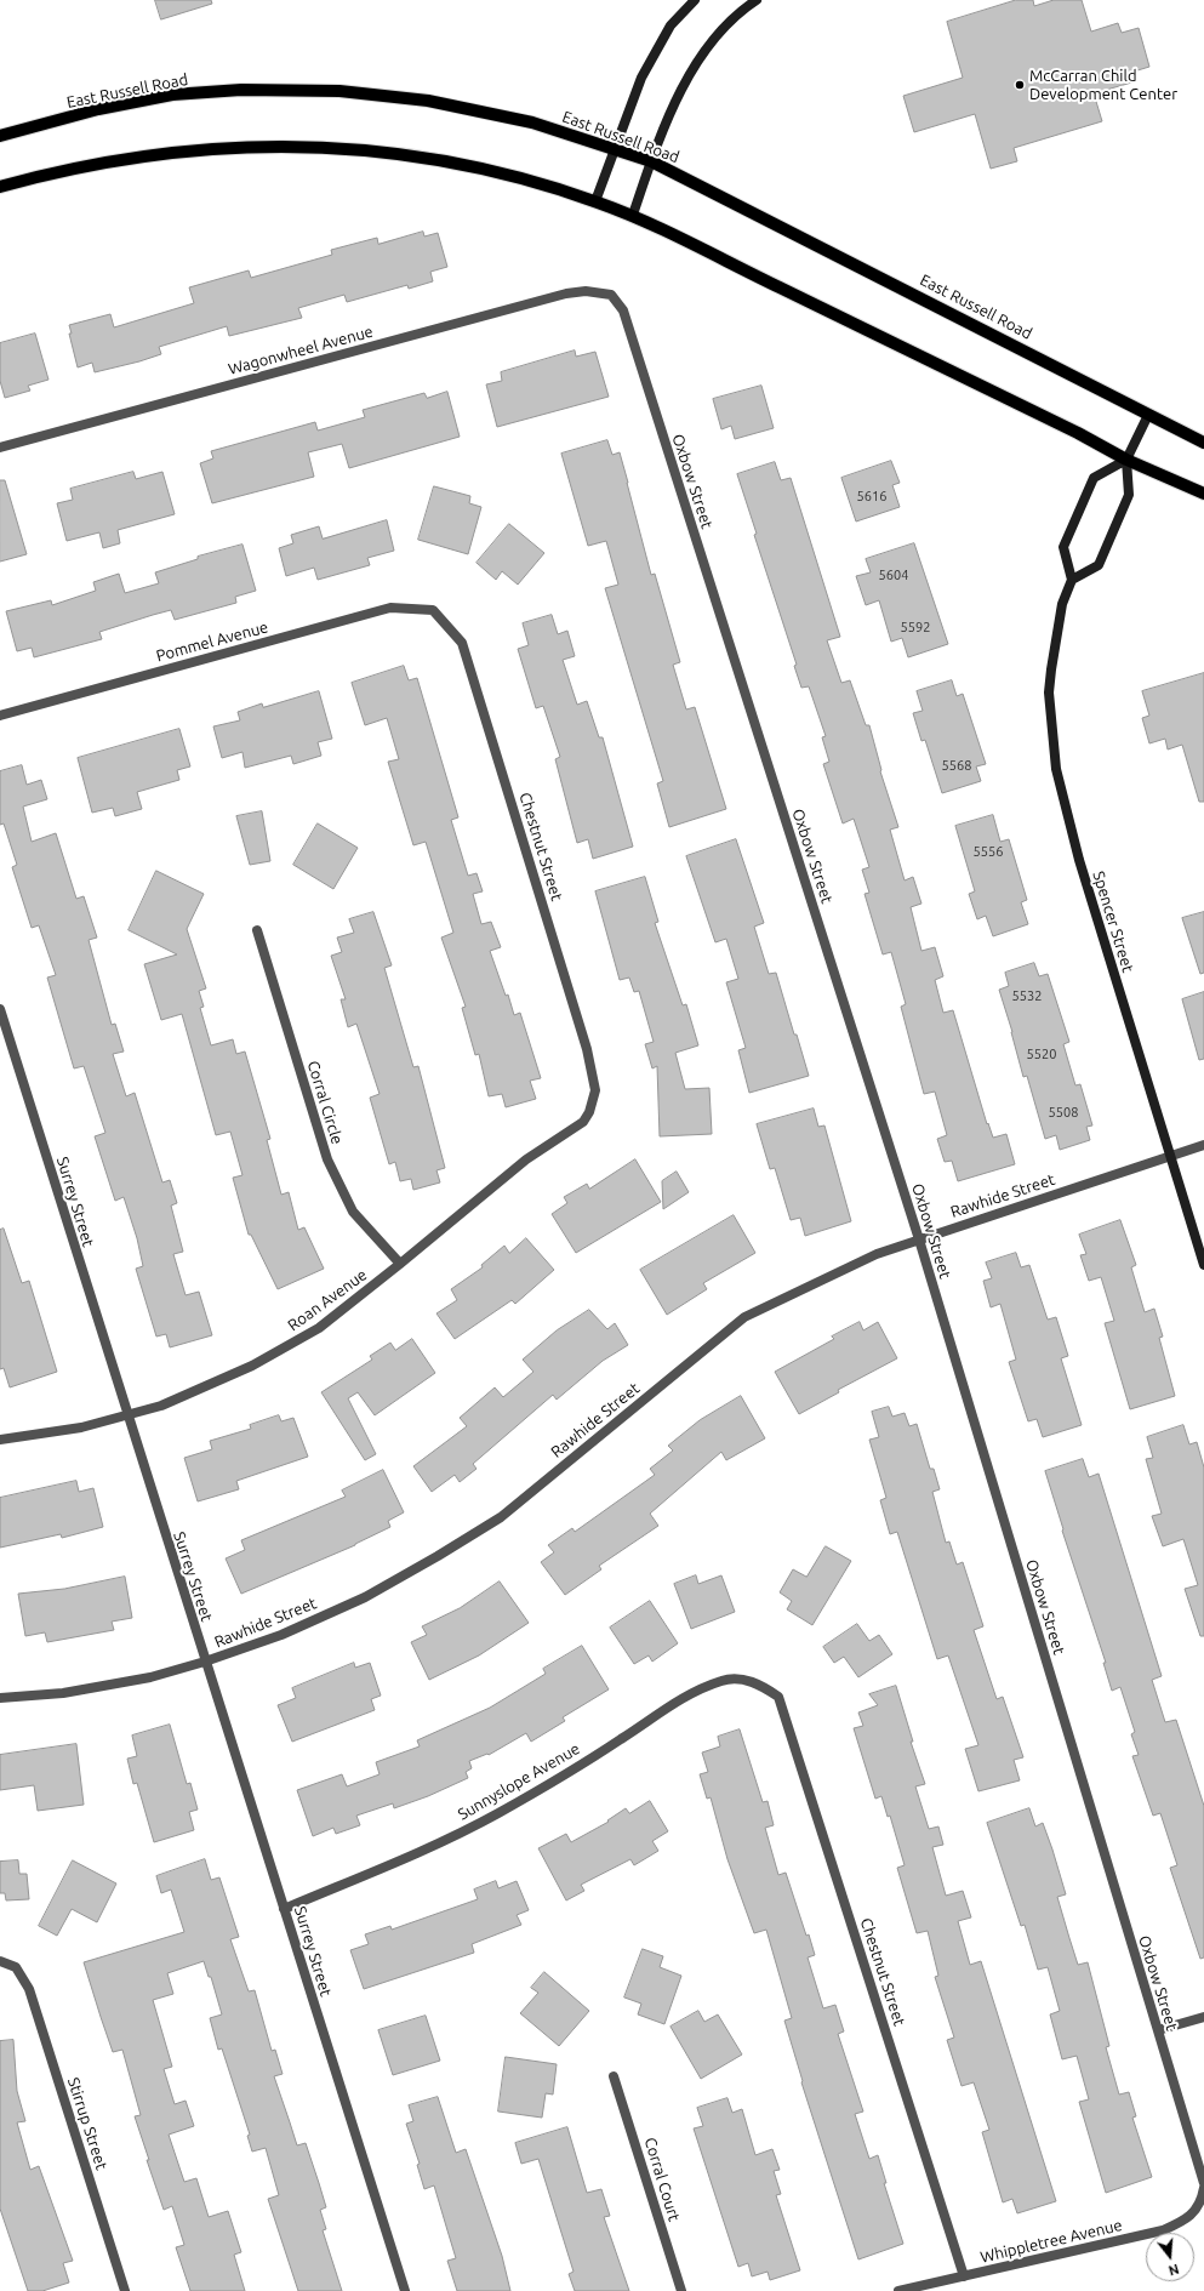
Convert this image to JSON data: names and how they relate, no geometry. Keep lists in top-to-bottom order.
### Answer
{
  "streets": {
    "main road": ["East Russell Road"],
    "street": [
      "Wagonwheel Avenue",
      "Oxbow Street",
      "Pommel Avenue",
      "Chestnut Street",
      "Spencer Street",
      "Corral Circle",
      "Rawhide Street",
      "Surrey Street",
      "Roan Avenue",
      "Sunnyslope Avenue",
      "Stirrup Street",
      "Corral Court",
      "Whippletree Avenue"
    ]
  },
  "crossings": [
    ["Wagonwheel Avenue", "Oxbow Street"],
    ["Oxbow Street", "Rawhide Street"],
    ["Pommel Avenue", "Chestnut Street"],
    ["Chestnut Street", "Roan Avenue"],
    ["Chestnut Street", "Sunnyslope Avenue"],
    ["Chestnut Street", "Whippletree Avenue"],
    ["Spencer Street", "Rawhide Street"],
    ["Corral Circle", "Roan Avenue"],
    ["Rawhide Street", "Surrey Street"],
    ["Surrey Street", "Roan Avenue"],
    ["Surrey Street", "Sunnyslope Avenue"]
  ],
  "places": ["McCarran Child Development Center"],
  "house_numbers": [
    "5616",
    "5604",
    "5592",
    "5568",
    "5556",
    "5532",
    "5520",
    "5508"
  ],
  "north": "bottom"
}
